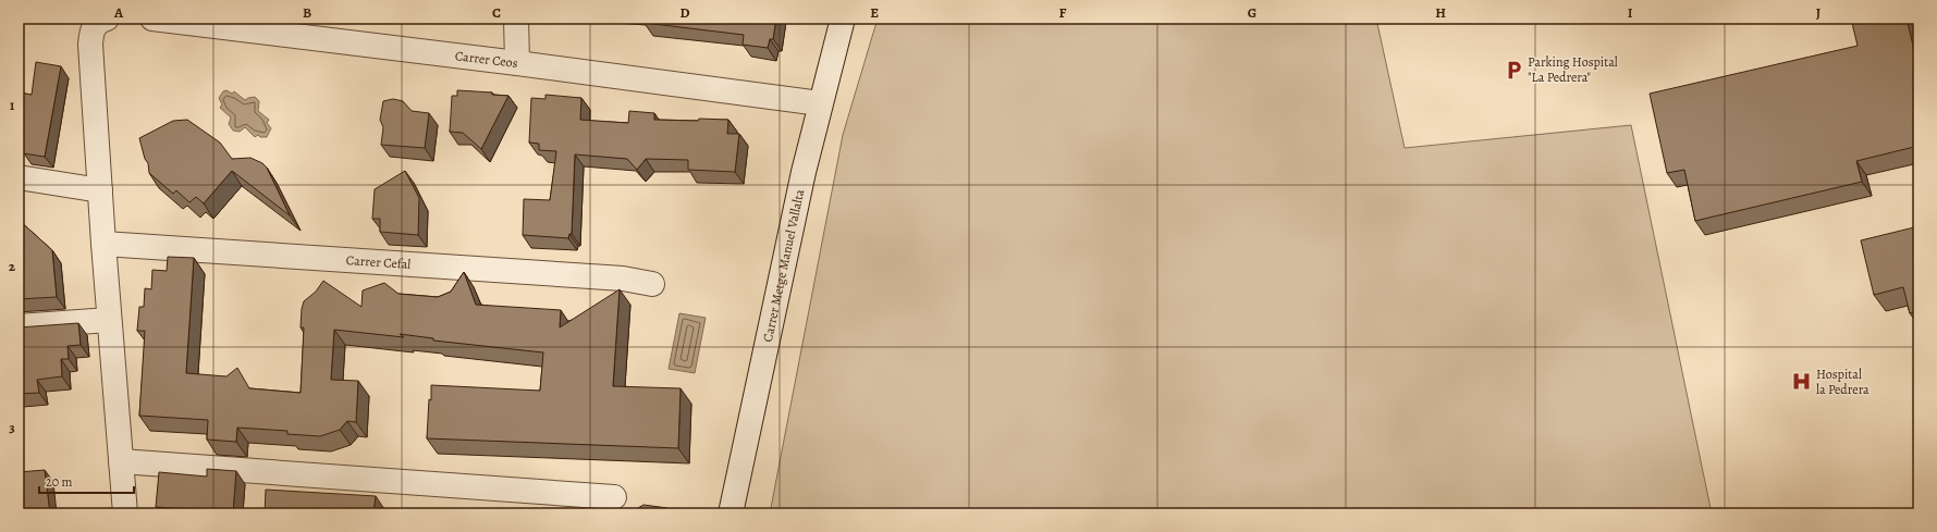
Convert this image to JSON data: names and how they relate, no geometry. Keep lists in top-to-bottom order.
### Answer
{
  "streets": {
    "street": ["Carrer Ceos", "Carrer Cefal", "Carrer Metge Manuel Vallalta"]
  },
  "crossings": [
    ["Carrer Ceos", "Carrer Metge Manuel Vallalta"]
  ],
  "places": {
    "parking": ["Parking Hospital \"La Pedrera\""],
    "hospital": ["Hospital la Pedrera"]
  },
  "scale_bar": "20 m",
  "grid": {
    "columns": [
      "A",
      "B",
      "C",
      "D",
      "E",
      "F",
      "G",
      "H",
      "I",
      "J"
    ],
    "rows": ["1", "2", "3"]
  }
}
